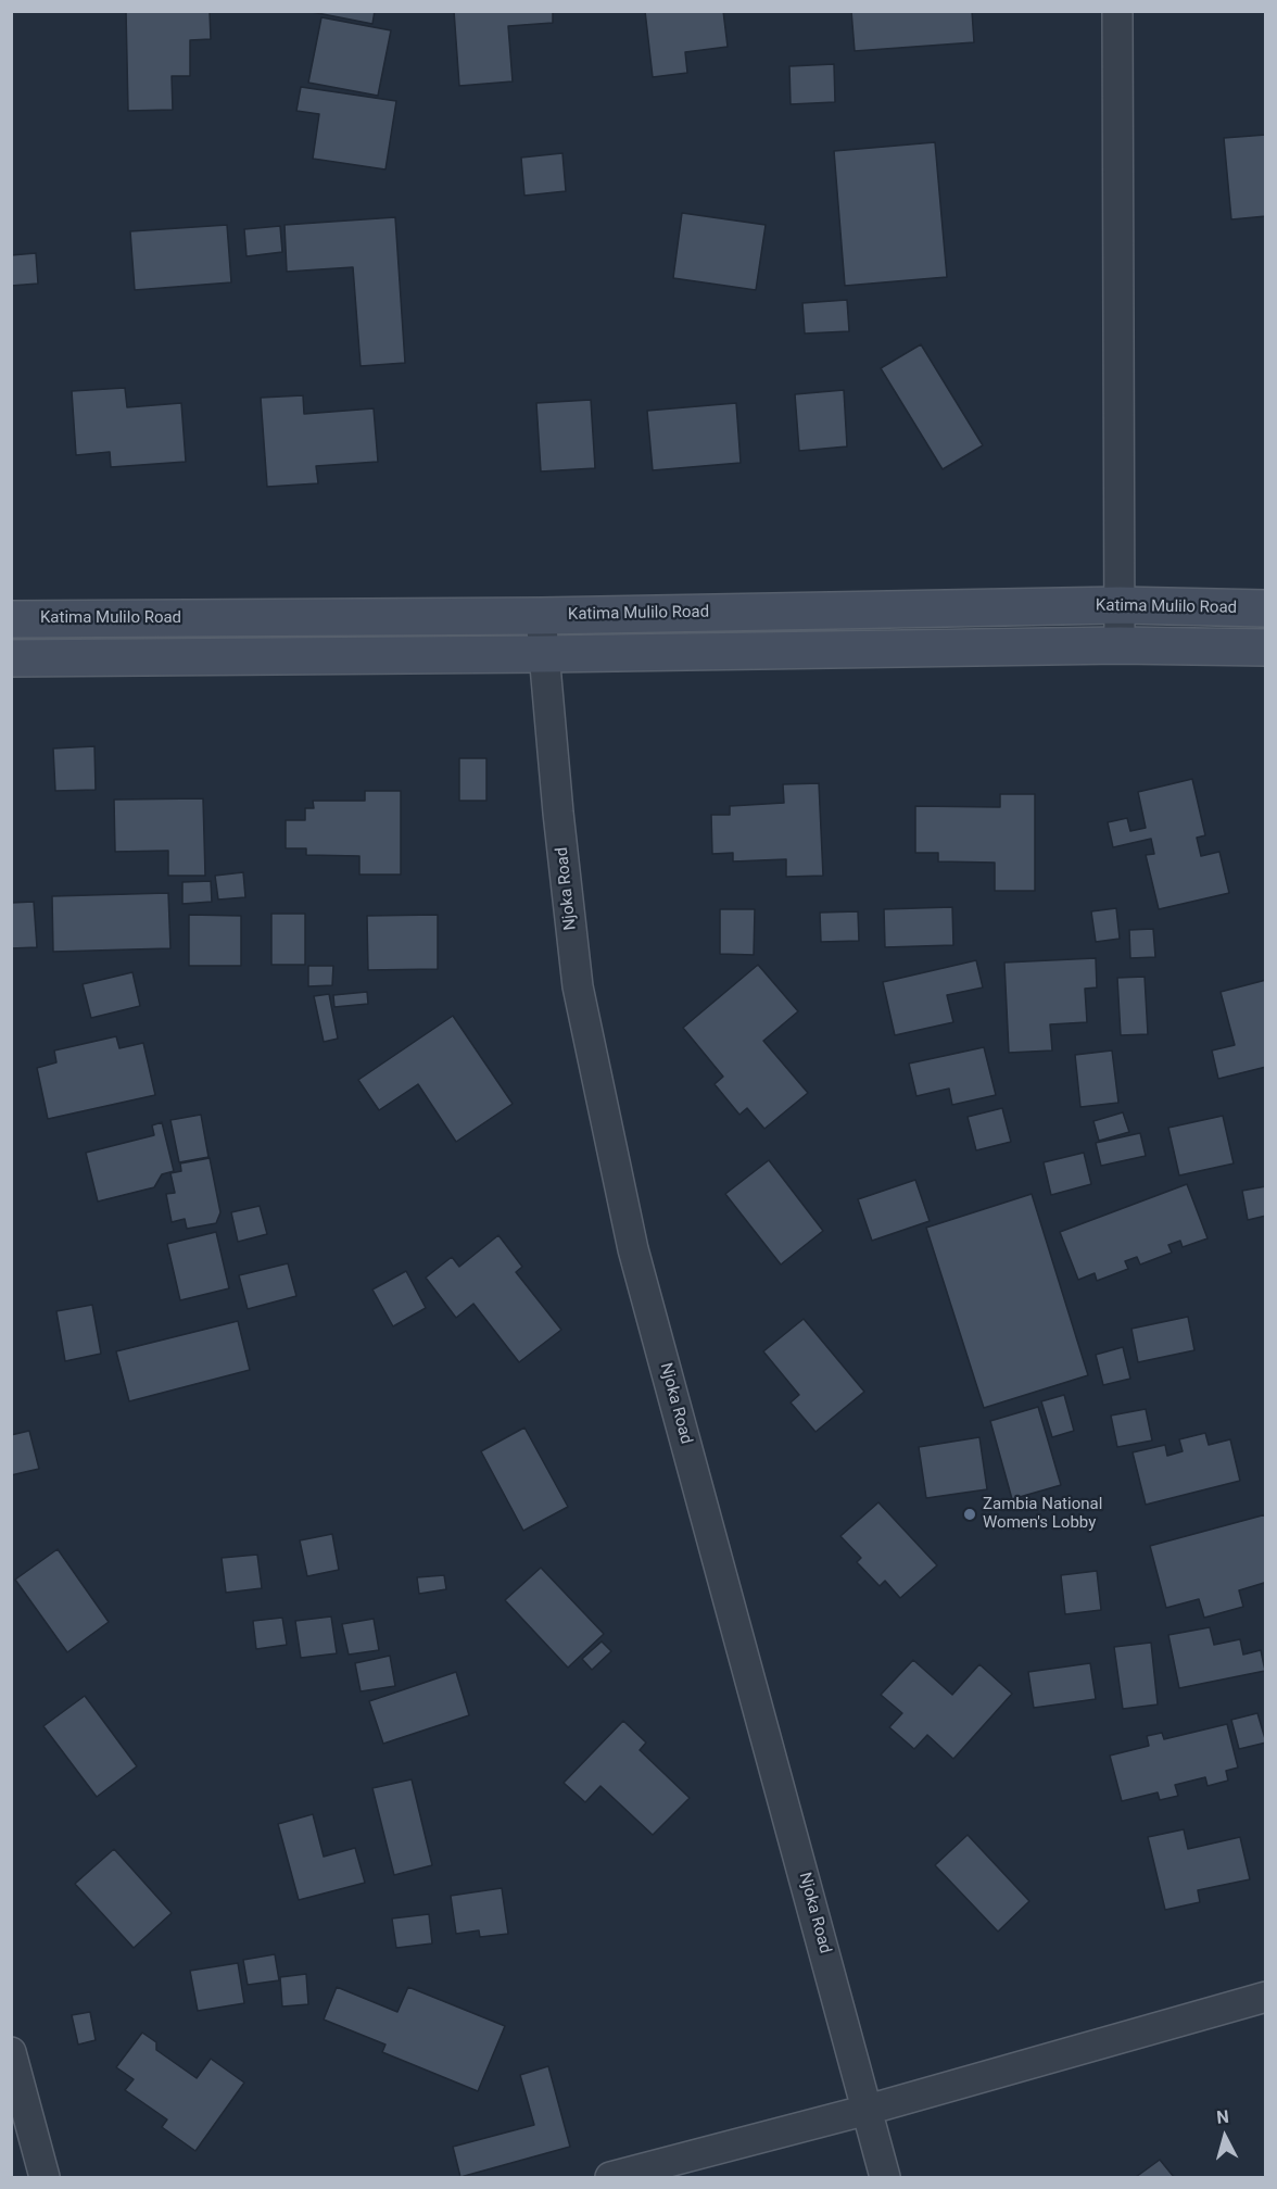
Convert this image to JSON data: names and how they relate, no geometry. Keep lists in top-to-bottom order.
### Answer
{
  "streets": {
    "main road": ["Katima Mulilo Road"],
    "street": ["Njoka Road"]
  },
  "crossings": [
    ["Katima Mulilo Road", "Njoka Road"]
  ],
  "places": ["Zambia National Women's Lobby"],
  "north": "top"
}
